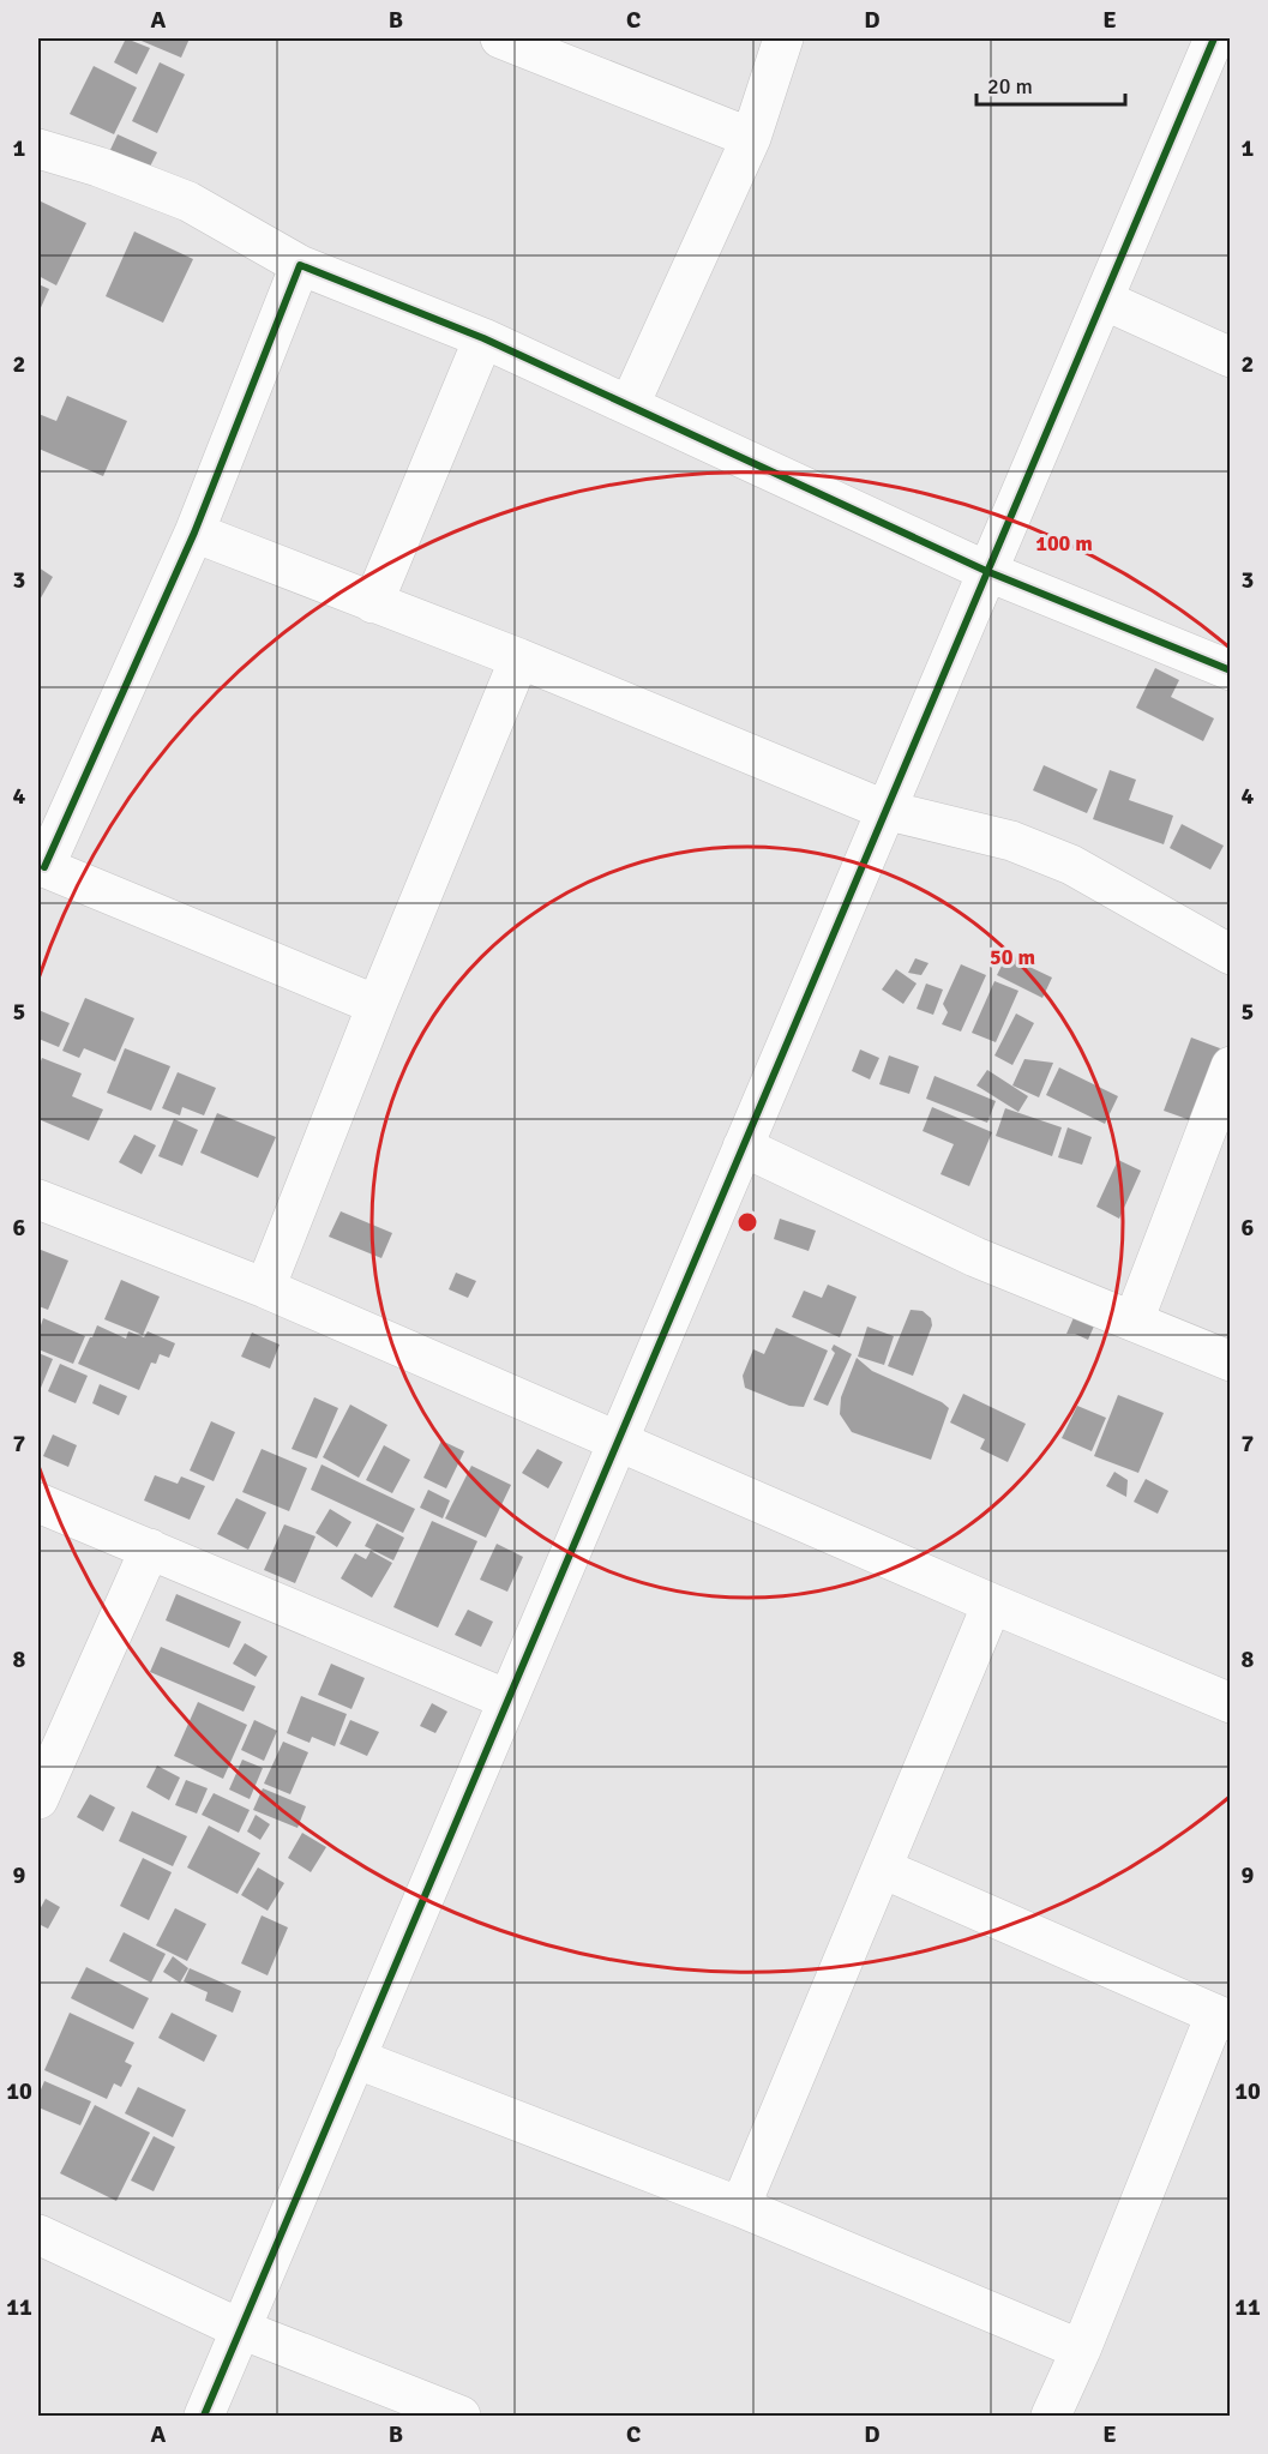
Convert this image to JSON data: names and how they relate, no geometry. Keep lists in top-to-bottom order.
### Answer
{
  "scale_bar": "20 m",
  "grid": {
    "columns": [
      "A",
      "B",
      "C",
      "D",
      "E"
    ],
    "rows": [
      "1",
      "2",
      "3",
      "4",
      "5",
      "6",
      "7",
      "8",
      "9",
      "10",
      "11"
    ]
  },
  "rings": ["100 m", "50 m"]
}
